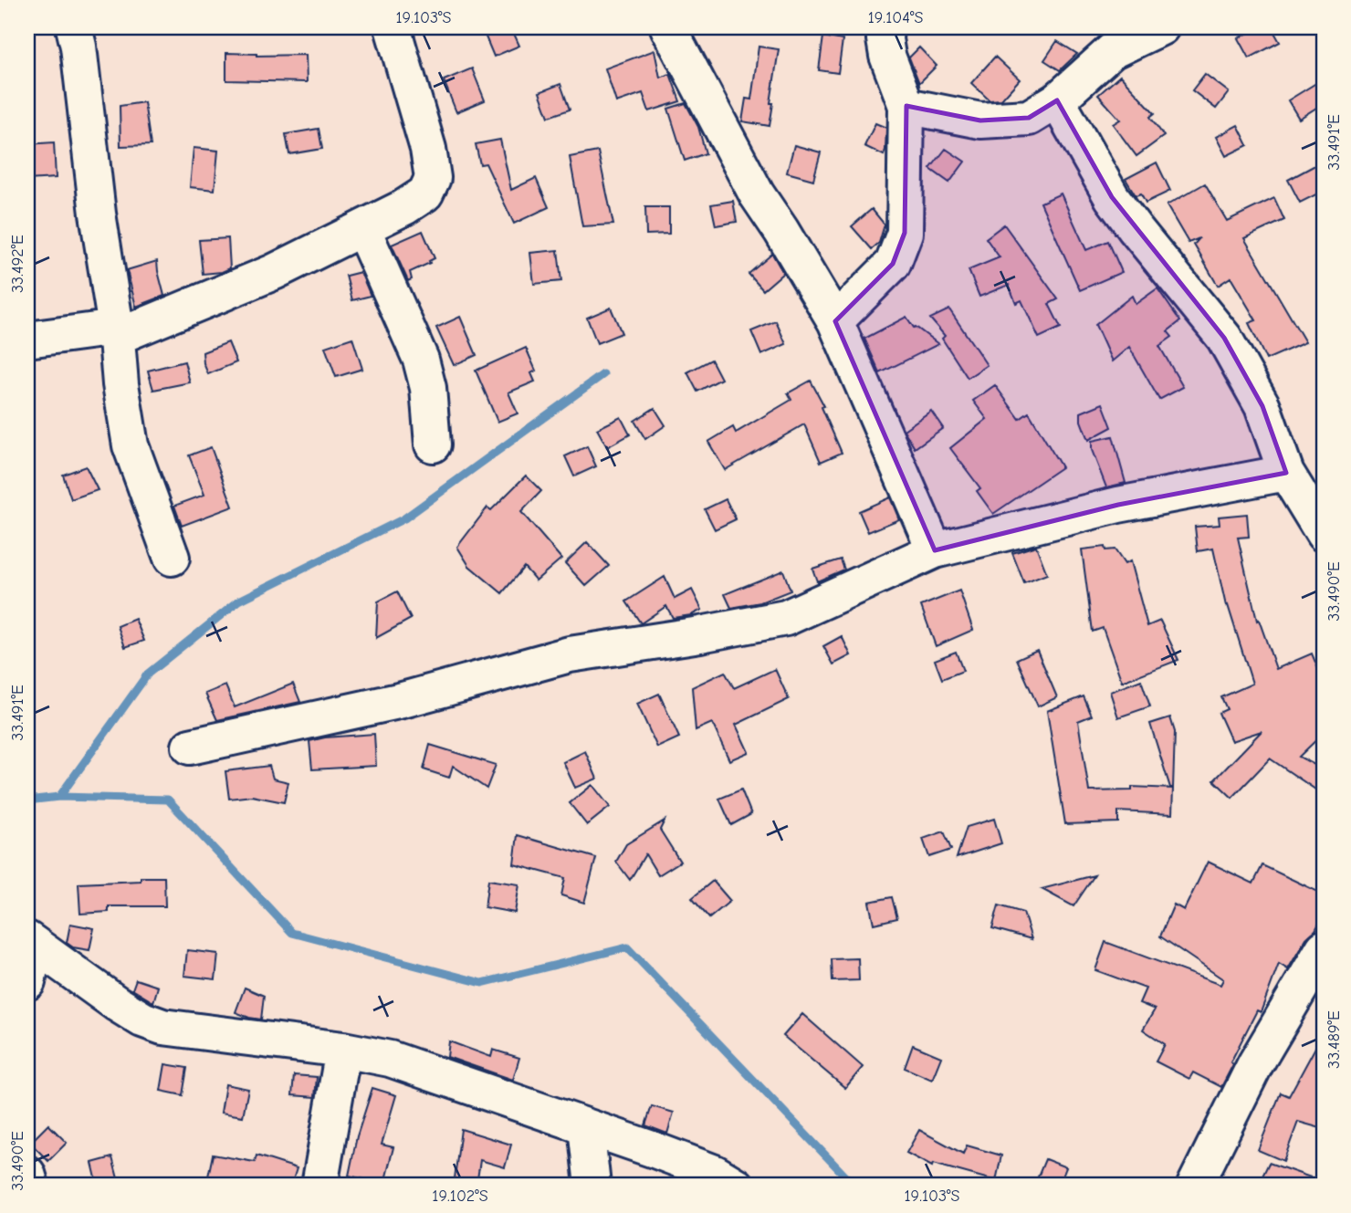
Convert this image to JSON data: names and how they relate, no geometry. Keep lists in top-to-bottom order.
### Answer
{
  "coordinates": [
    "19.103°S",
    "19.104°S",
    "33.491°E",
    "33.492°E",
    "33.490°E",
    "33.489°E",
    "19.102°S"
  ]
}
